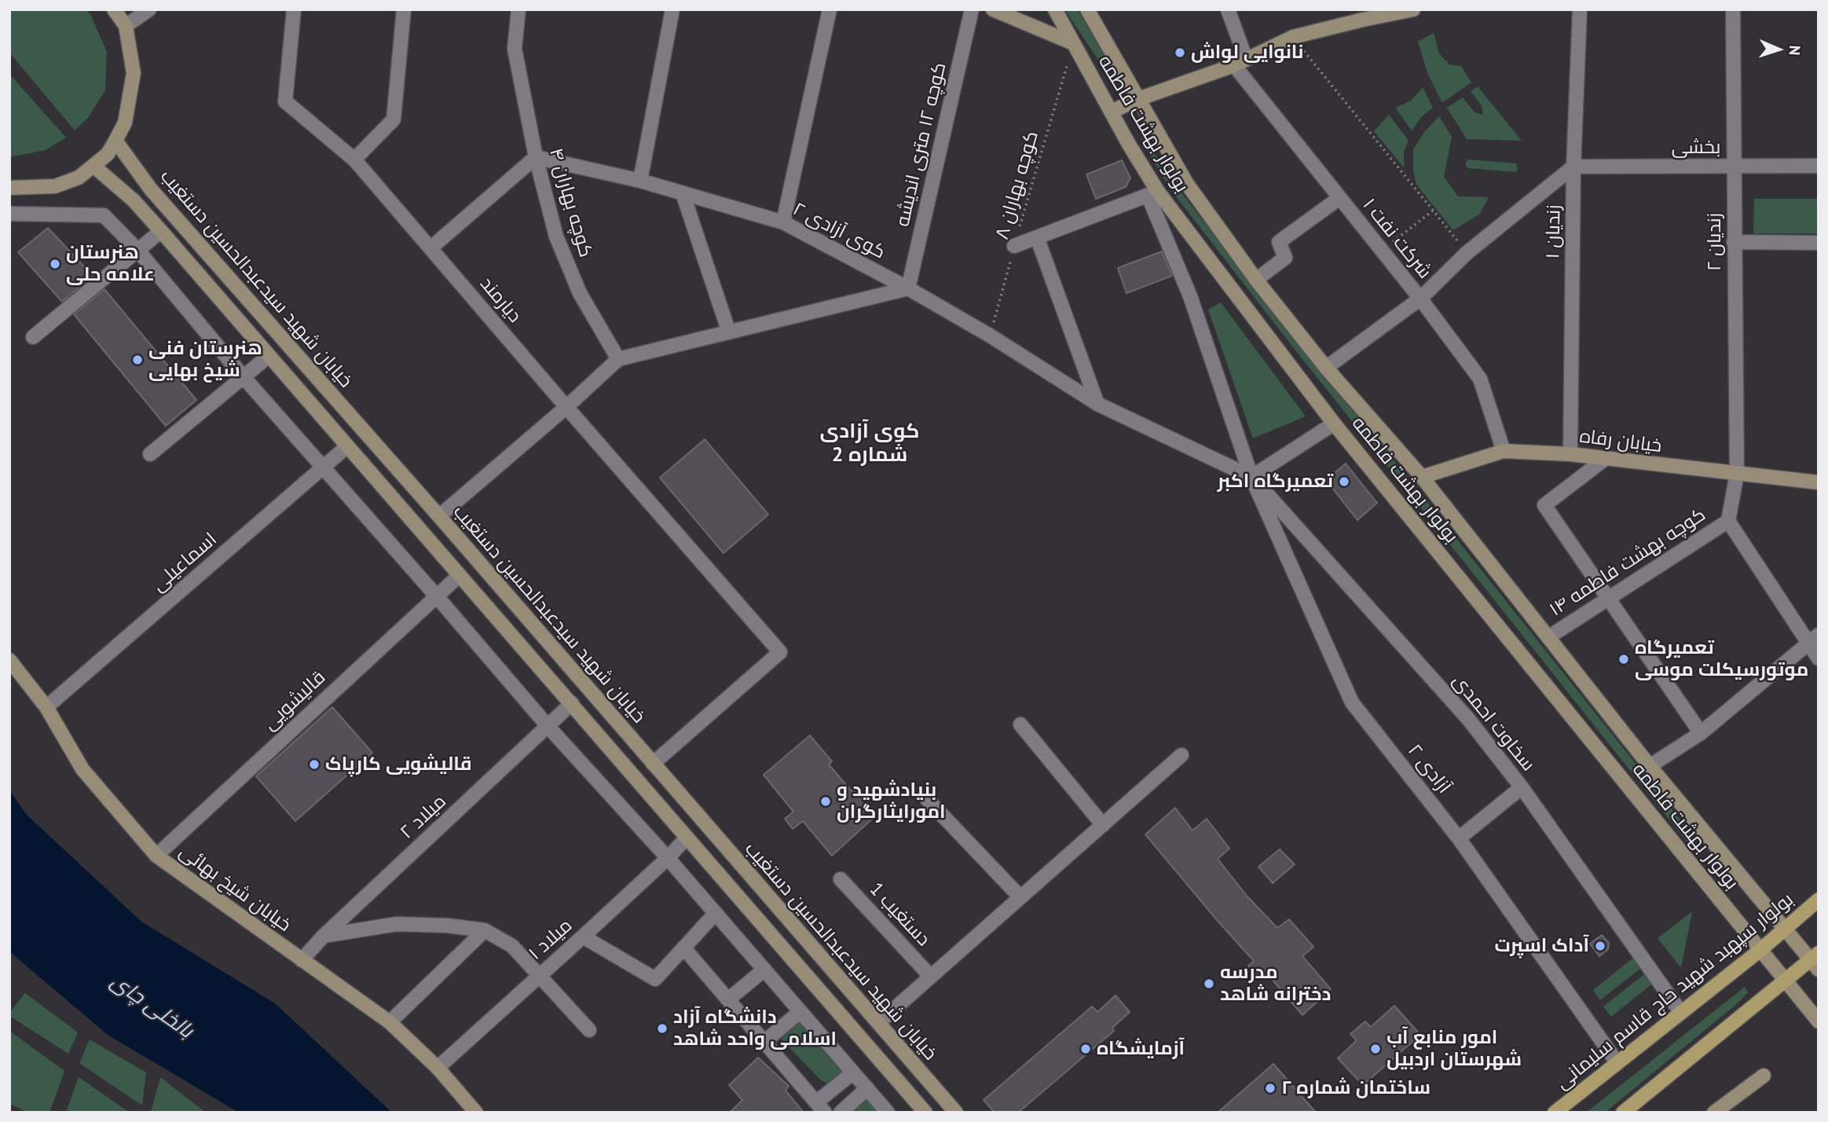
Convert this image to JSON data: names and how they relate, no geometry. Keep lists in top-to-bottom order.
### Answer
{
  "streets": {
    "main road": [
      "بولوار بهشت فاطمه",
      "خیابان شهید سیدعبدالحسین دستغیب",
      "خیابان رفاه",
      "خیابان شیخ بهائی",
      "بولوار سپهبد شهید حاج قاسم سلیمانی"
    ],
    "street": [
      "کوچه ۱۲ متری اندیشه",
      "بخشی",
      "کوچه بهاران ۴",
      "کوی آزادی ۲",
      "زندیان ۱",
      "شرکت نفت ۱",
      "زندیان ۲",
      "دیارمند",
      "اسماعیلی",
      "کوچه بهشت فاطمه ۱۴",
      "قالیشویی",
      "سخاوت احمدی",
      "آزادی ۲",
      "میلاد ۲",
      "دستغیب 1",
      "میلاد ۱"
    ],
    "path": ["کوچه بهاران ۸"]
  },
  "crossings": [
    ["بولوار بهشت فاطمه", "کوچه بهاران ۸"],
    ["بولوار بهشت فاطمه", "خیابان رفاه"],
    ["بولوار بهشت فاطمه", "کوچه بهشت فاطمه ۱۴"],
    ["بولوار بهشت فاطمه", "آزادی ۲"],
    ["بولوار بهشت فاطمه", "بولوار سپهبد شهید حاج قاسم سلیمانی"],
    ["کوچه ۱۲ متری اندیشه", "کوی آزادی ۲"],
    ["بخشی", "زندیان ۱"],
    ["بخشی", "زندیان ۲"],
    ["کوچه بهاران ۸", "کوی آزادی ۲"],
    ["کوچه بهاران ۴", "کوی آزادی ۲"],
    ["کوی آزادی ۲", "سخاوت احمدی"],
    ["کوی آزادی ۲", "آزادی ۲"],
    ["زندیان ۱", "خیابان رفاه"],
    ["شرکت نفت ۱", "خیابان رفاه"],
    ["زندیان ۲", "خیابان رفاه"],
    ["زندیان ۲", "کوچه بهشت فاطمه ۱۴"],
    ["خیابان شهید سیدعبدالحسین دستغیب", "دیارمند"],
    ["اسماعیلی", "خیابان شیخ بهائی"],
    ["قالیشویی", "خیابان شیخ بهائی"],
    ["سخاوت احمدی", "آزادی ۲"],
    ["سخاوت احمدی", "بولوار سپهبد شهید حاج قاسم سلیمانی"],
    ["آزادی ۲", "بولوار سپهبد شهید حاج قاسم سلیمانی"],
    ["میلاد ۲", "خیابان شیخ بهائی"],
    ["خیابان شیخ بهائی", "میلاد ۱"]
  ],
  "districts": ["کوی آزادی شماره 2"],
  "water": ["بالخلی چای"],
  "places": [
    "نانوایی لواش",
    "هنرستان علامه حلی",
    "هنرستان فنی شیخ بهایی",
    "تعمیرگاه اکبر",
    "تعمیرگاه موتورسیکلت موسی",
    "قالیشویی کارپاک",
    "بنیادشهید و امورایثارگران",
    "آداک اسپرت",
    "مدرسه دخترانه شاهد",
    "دانشگاه آزاد اسلامی واحد شاهد",
    "آزمایشگاه",
    "امور منابع آب شهرستان اردبیل",
    "ساختمان شماره ۲"
  ],
  "north": "right"
}
